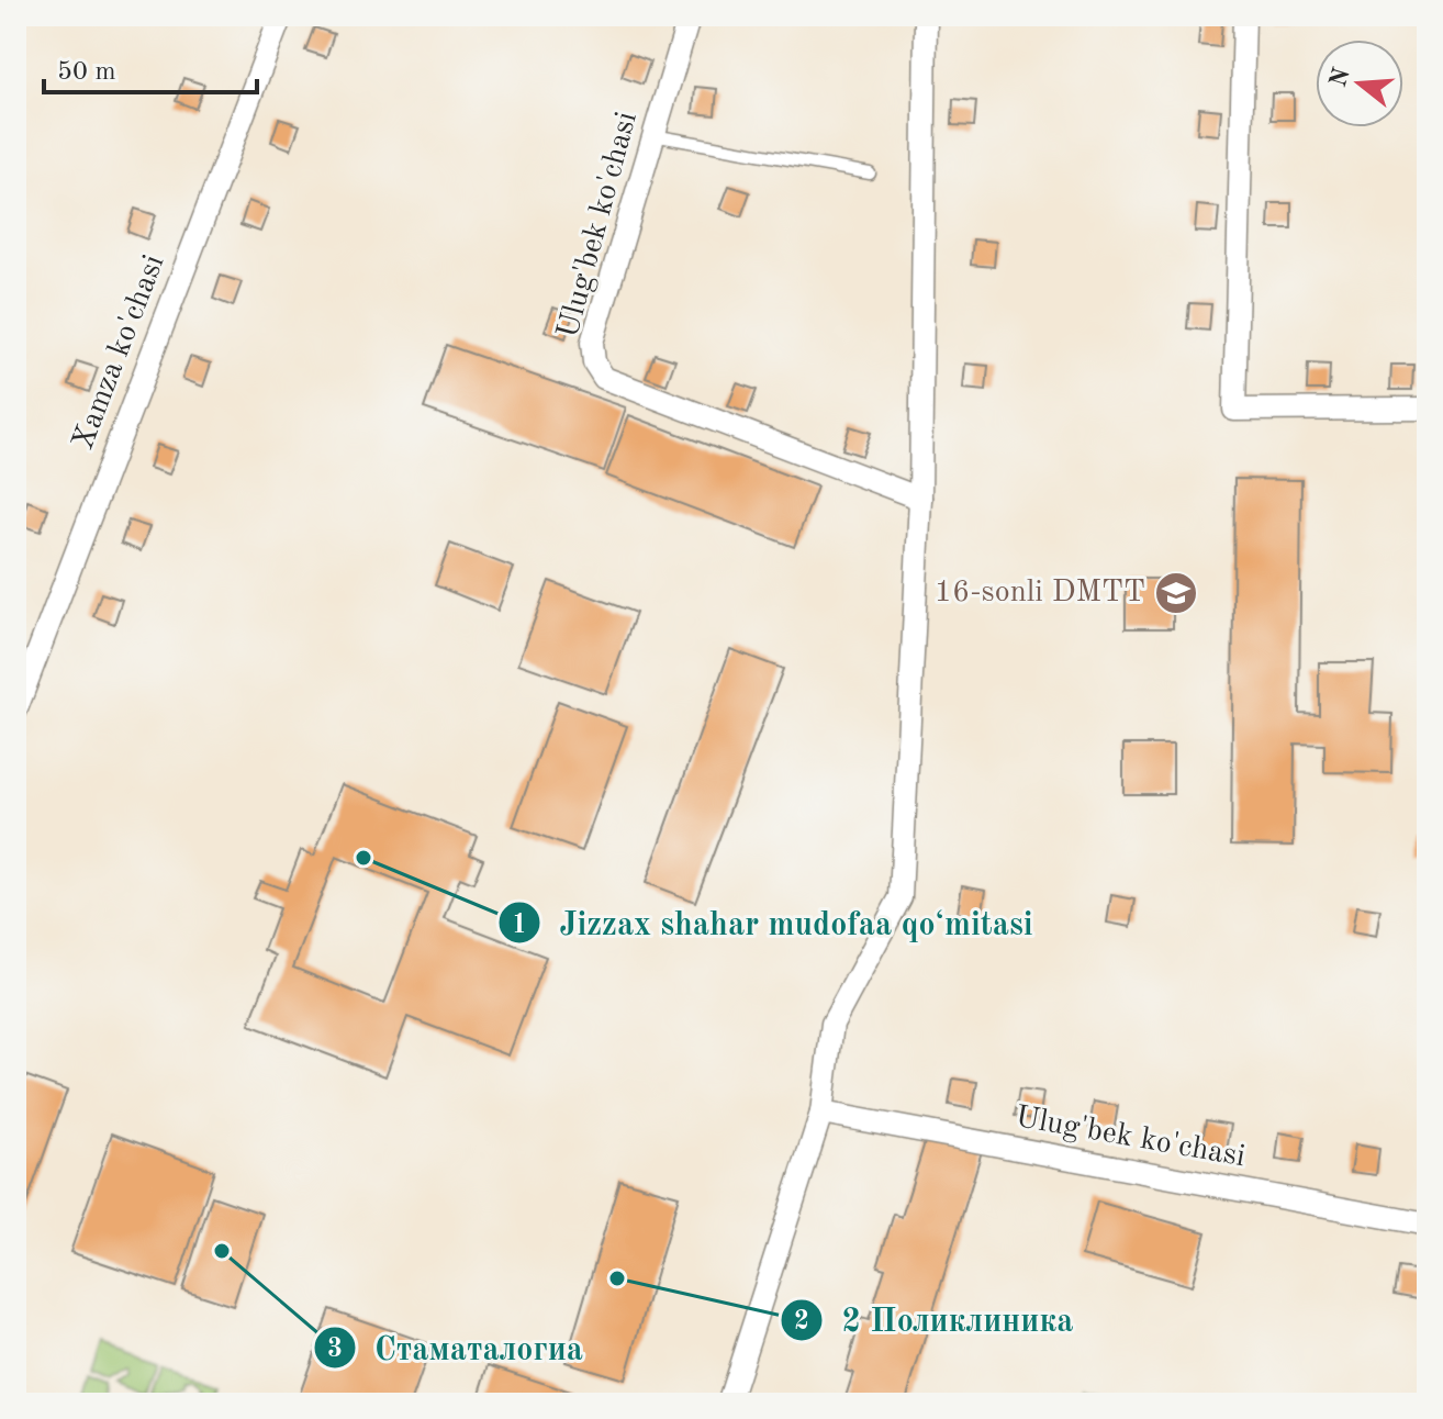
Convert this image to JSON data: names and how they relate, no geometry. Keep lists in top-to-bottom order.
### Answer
{
  "streets": {
    "street": ["Ulug'bek ko'chasi", "Xamza ko'chasi"]
  },
  "places": {
    "school or university": ["16-sonli DMTT"],
    "other": ["Jizzax shahar mudofaa qoʻmitasi", "Стаматалогиа", "2 Поликлиника"]
  },
  "scale_bar": "50 m",
  "north": "left"
}
